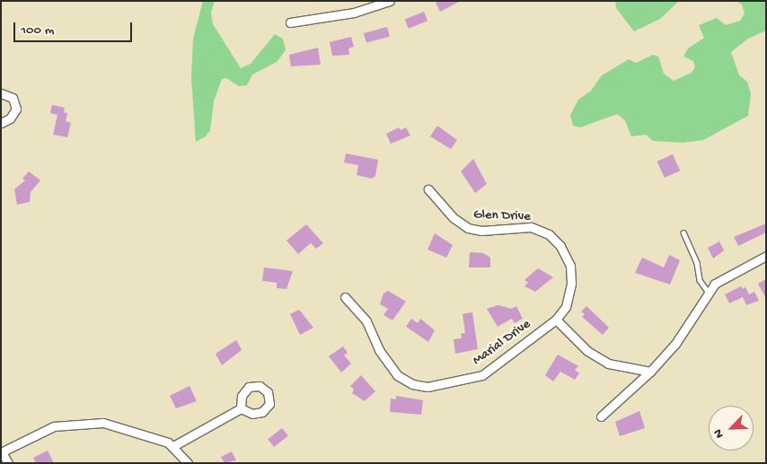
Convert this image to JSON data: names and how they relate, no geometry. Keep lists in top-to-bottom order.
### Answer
{
  "streets": {
    "street": ["Glen Drive", "Marial Drive"]
  },
  "crossings": [
    ["Glen Drive", "Marial Drive"]
  ],
  "scale_bar": "100 m",
  "north": "bottom left"
}
